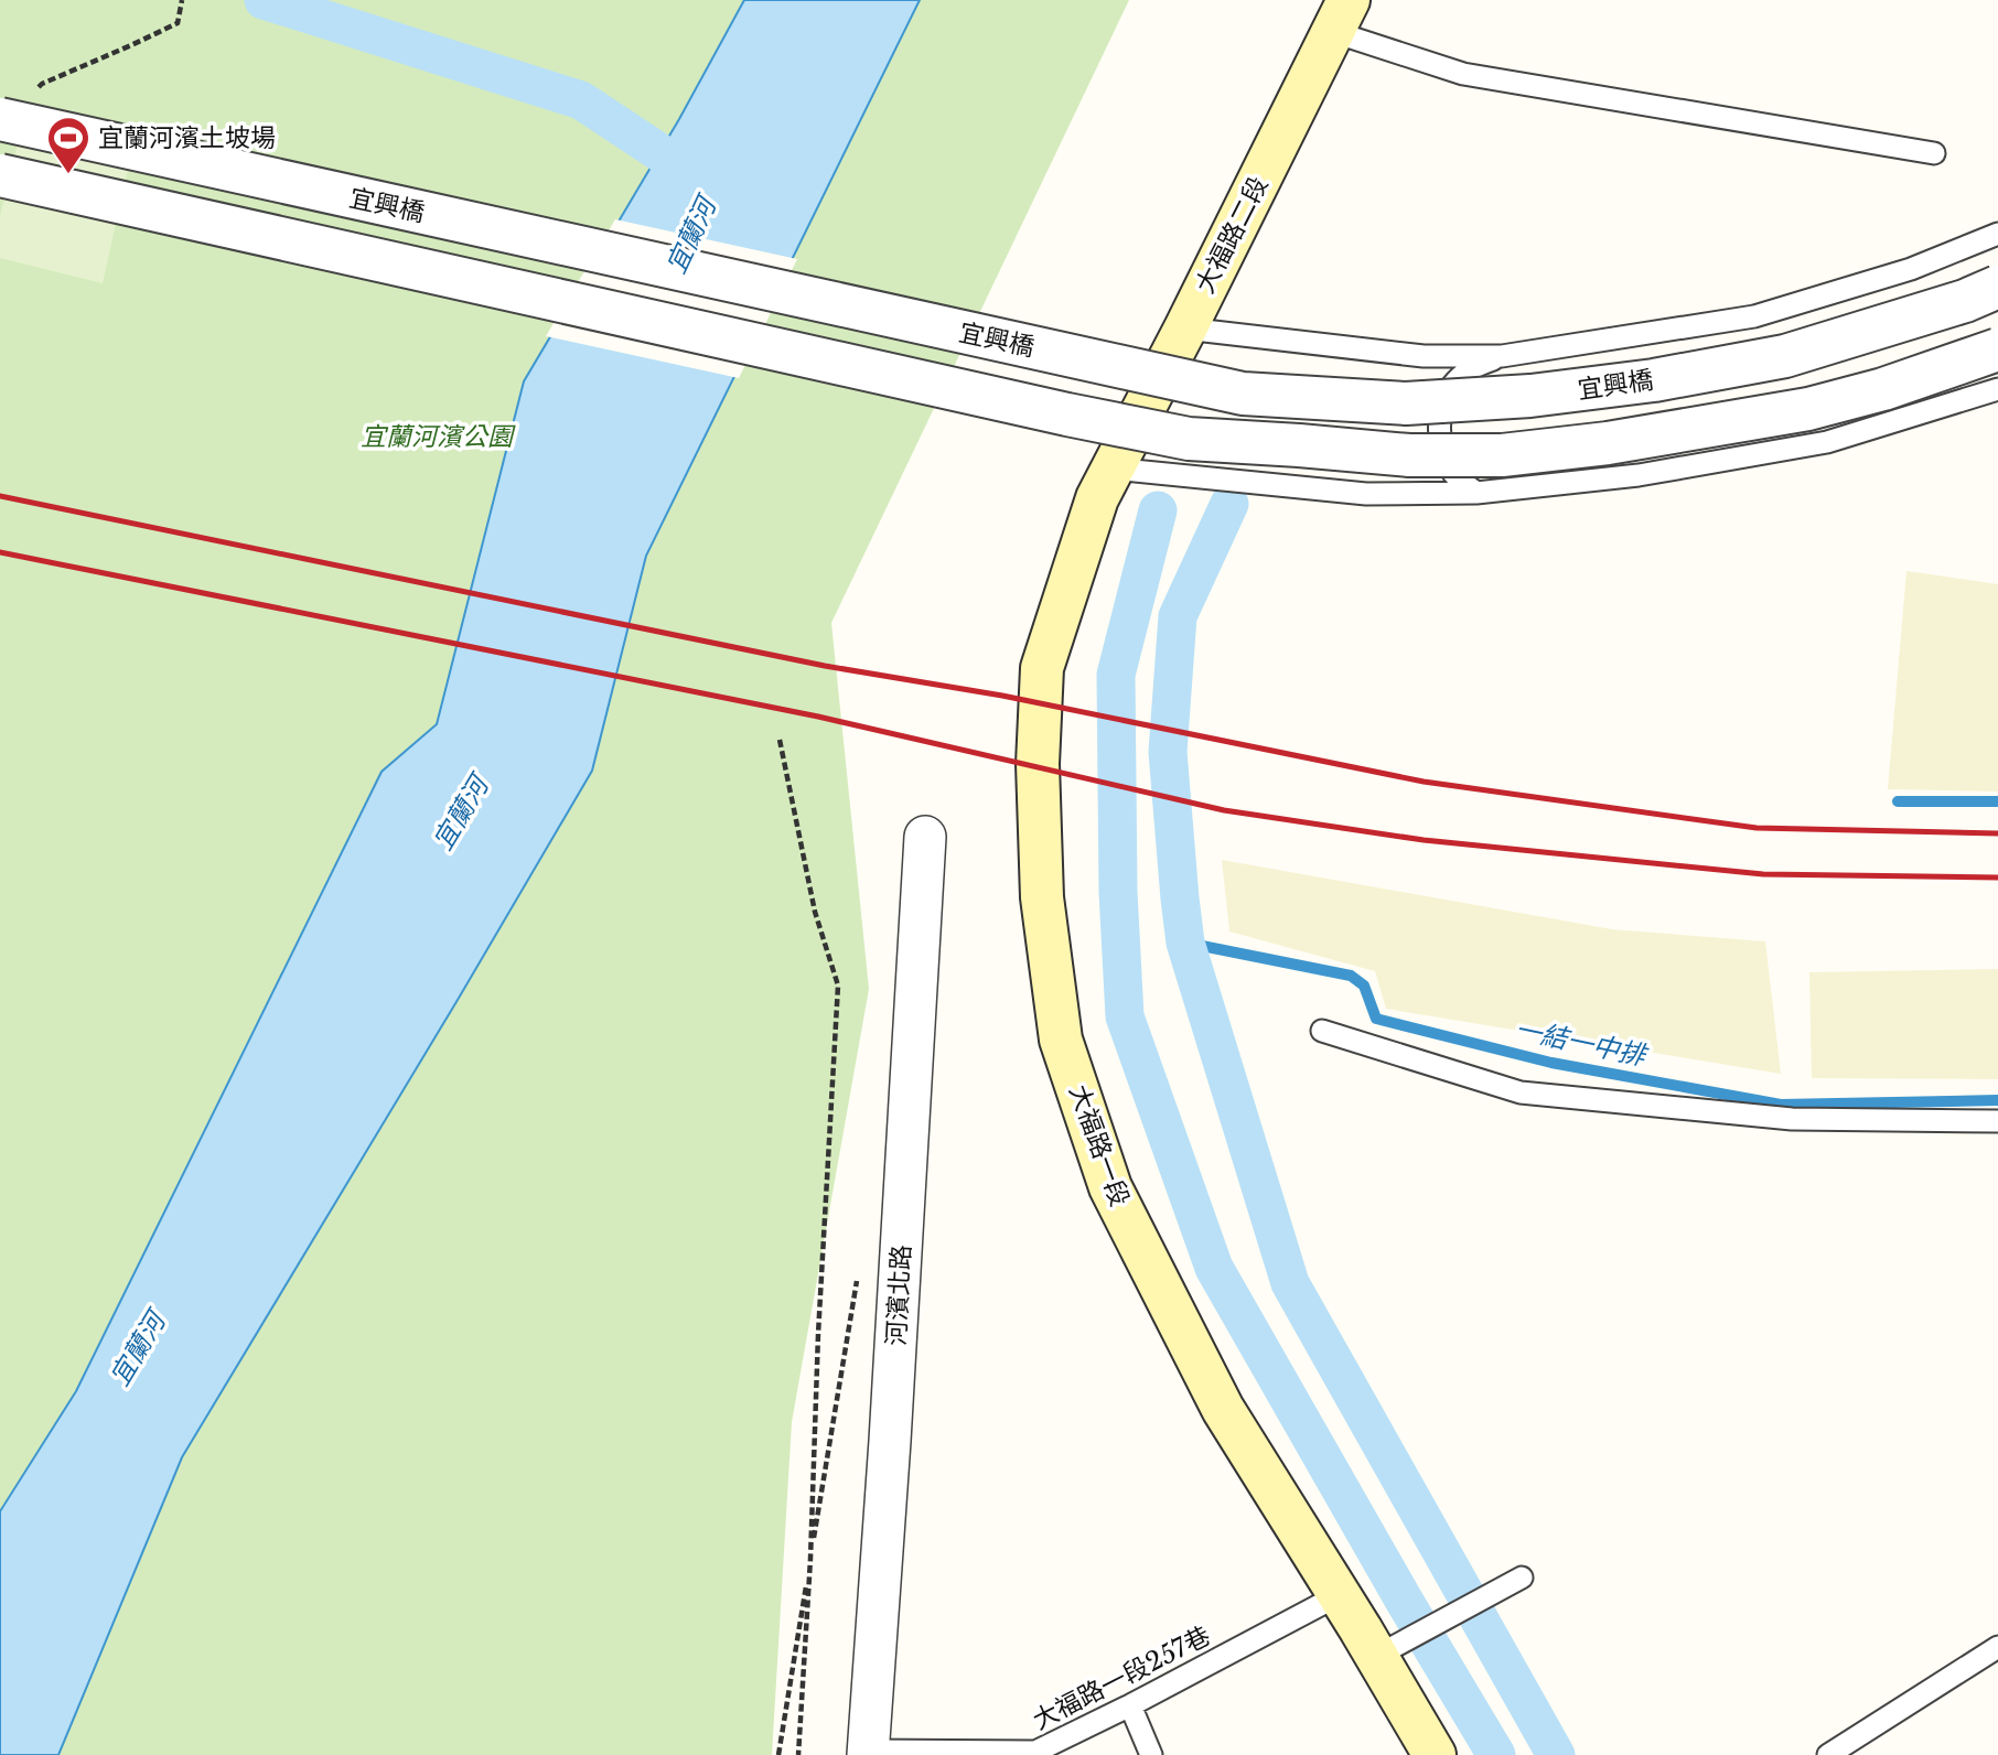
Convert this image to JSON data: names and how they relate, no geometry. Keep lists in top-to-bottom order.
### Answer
{
  "streets": {
    "main road": ["大福路二段", "大福路一段"],
    "street": ["宜興橋", "河濱北路"],
    "lane": ["大福路一段257巷"]
  },
  "crossings": [
    ["大福路二段", "大福路一段"],
    ["大福路一段", "大福路一段257巷"],
    ["河濱北路", "大福路一段257巷"]
  ],
  "water": ["宜蘭河", "一結一中排"],
  "parks": ["宜蘭河濱公園"],
  "places": {
    "sports": ["宜蘭河濱土坡場"]
  }
}
